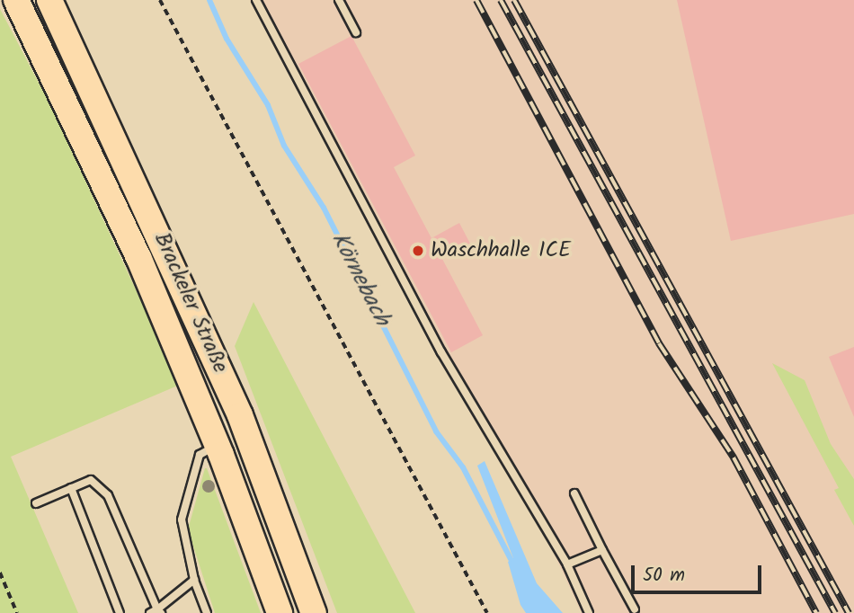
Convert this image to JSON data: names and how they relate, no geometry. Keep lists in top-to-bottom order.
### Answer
{
  "streets": {
    "highway": ["Brackeler Straße"]
  },
  "water": ["Körnebach"],
  "places": ["Waschhalle ICE"],
  "scale_bar": "50 m"
}
